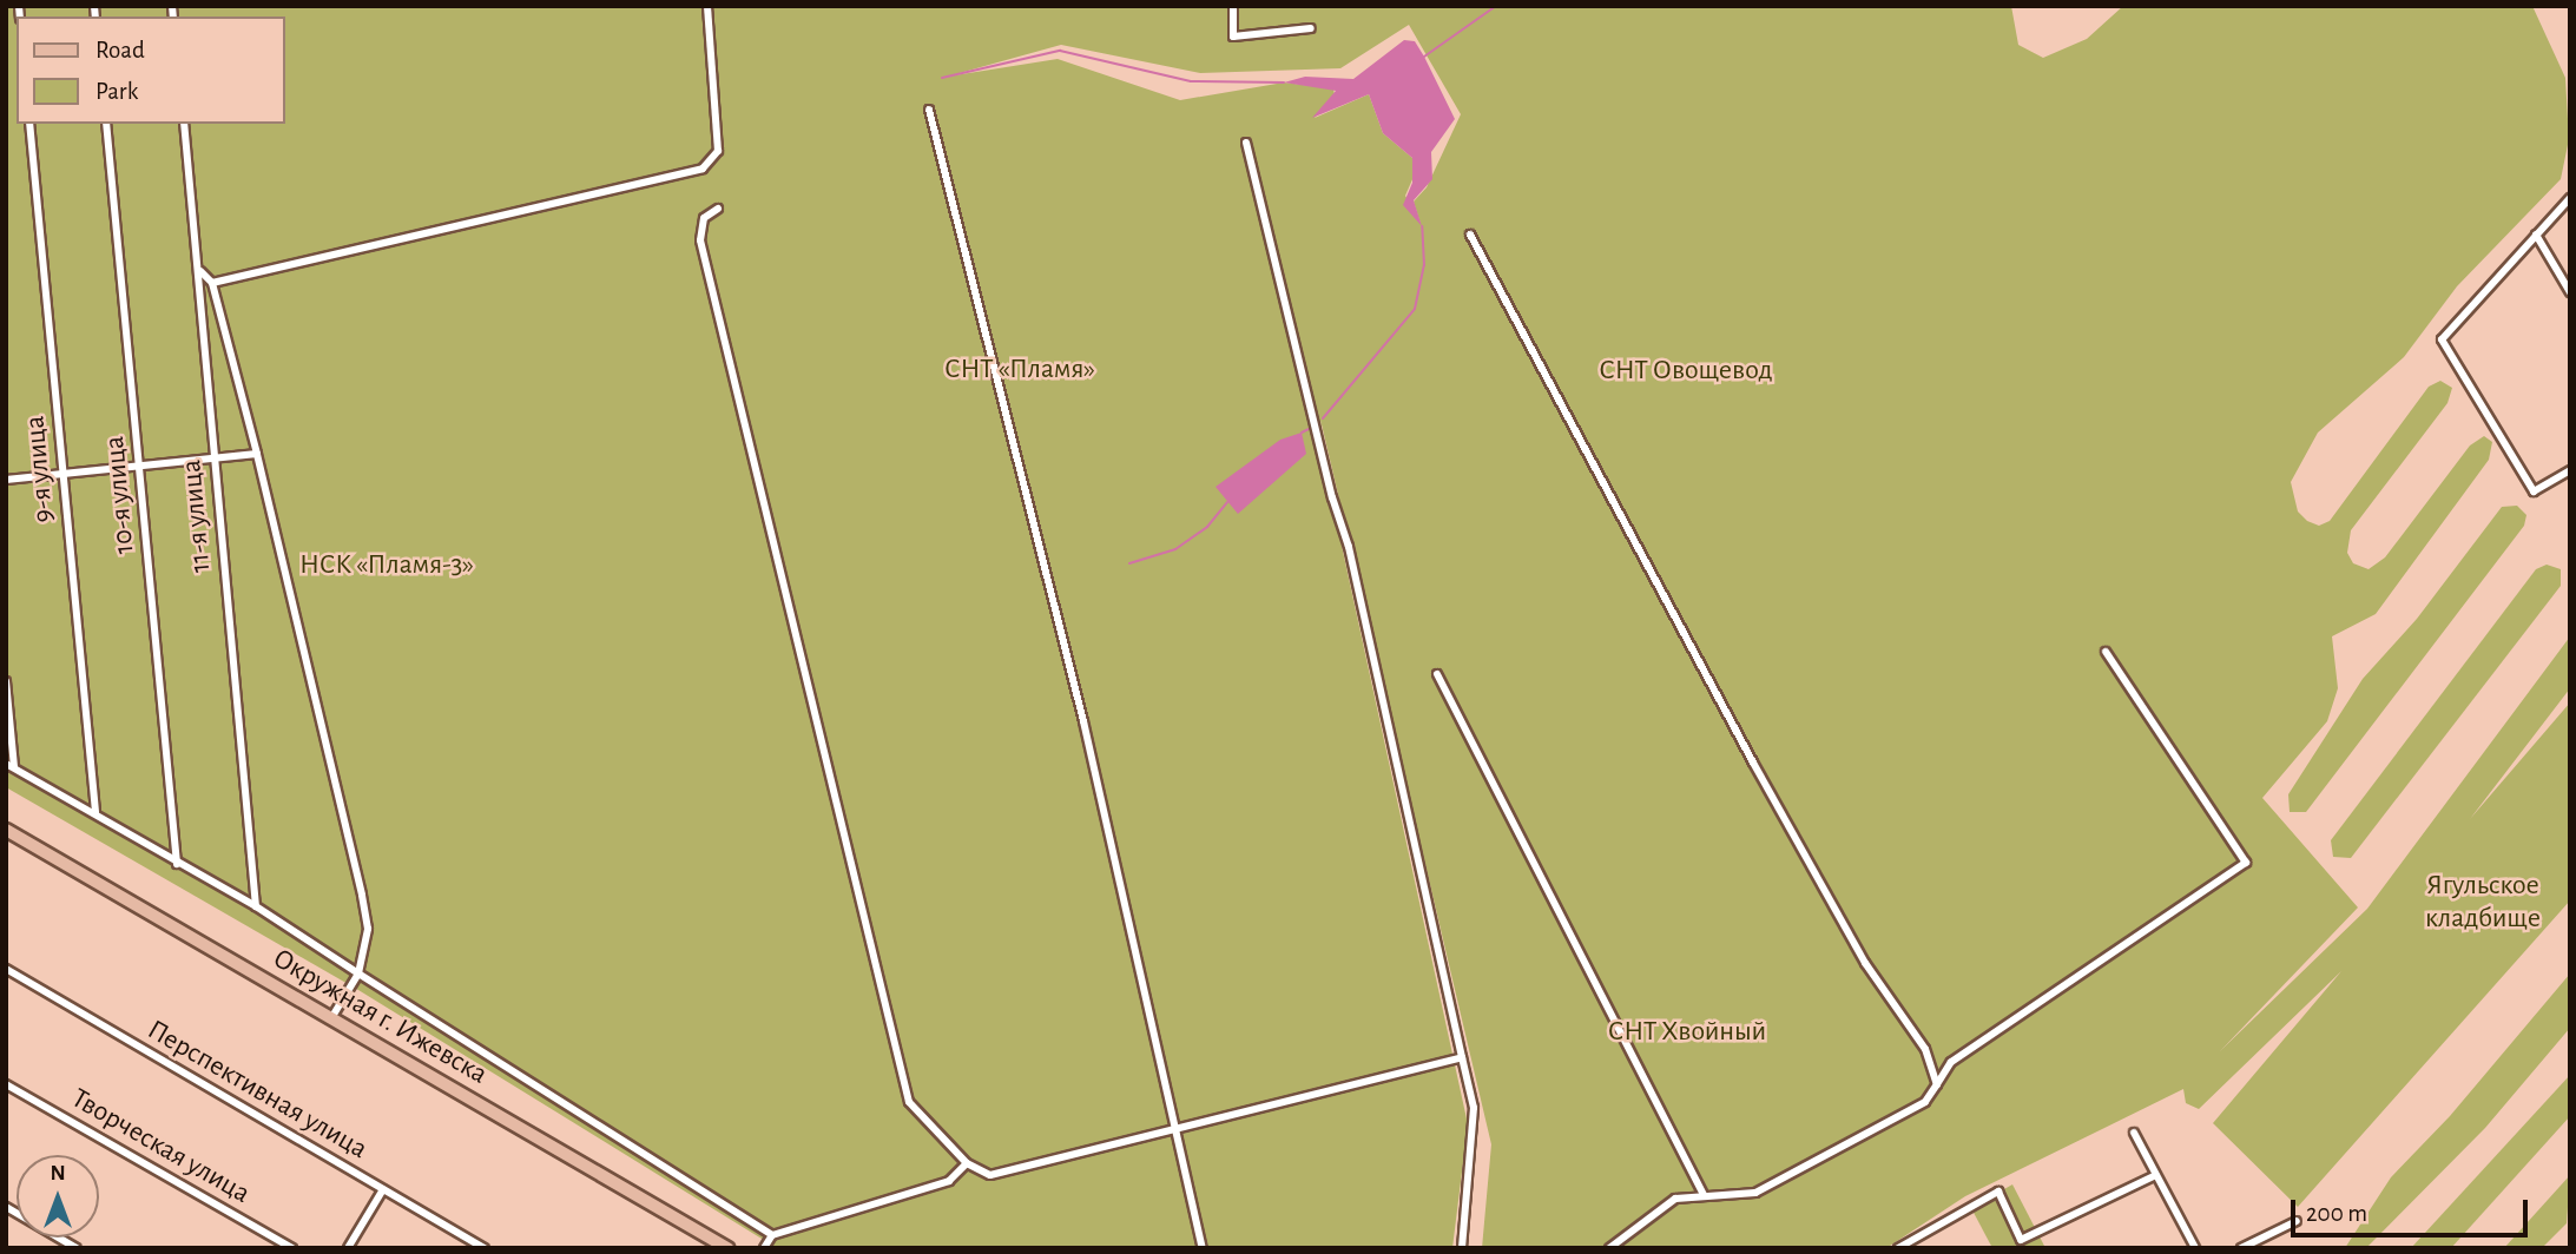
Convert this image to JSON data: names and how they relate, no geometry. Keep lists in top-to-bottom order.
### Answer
{
  "streets": {
    "main road": ["Окружная г. Ижевска"],
    "street": [
      "9-я улица",
      "10-я улица",
      "11-я улица",
      "Перспективная улица",
      "Творческая улица"
    ]
  },
  "parks": [
    "СНТ «Пламя»",
    "СНТ Овощевод",
    "НСК «Пламя-3»",
    "Ягульское кладбище",
    "СНТ Хвойный"
  ],
  "legend": ["Road", "Park"],
  "scale_bar": "200 m",
  "north": "top"
}
